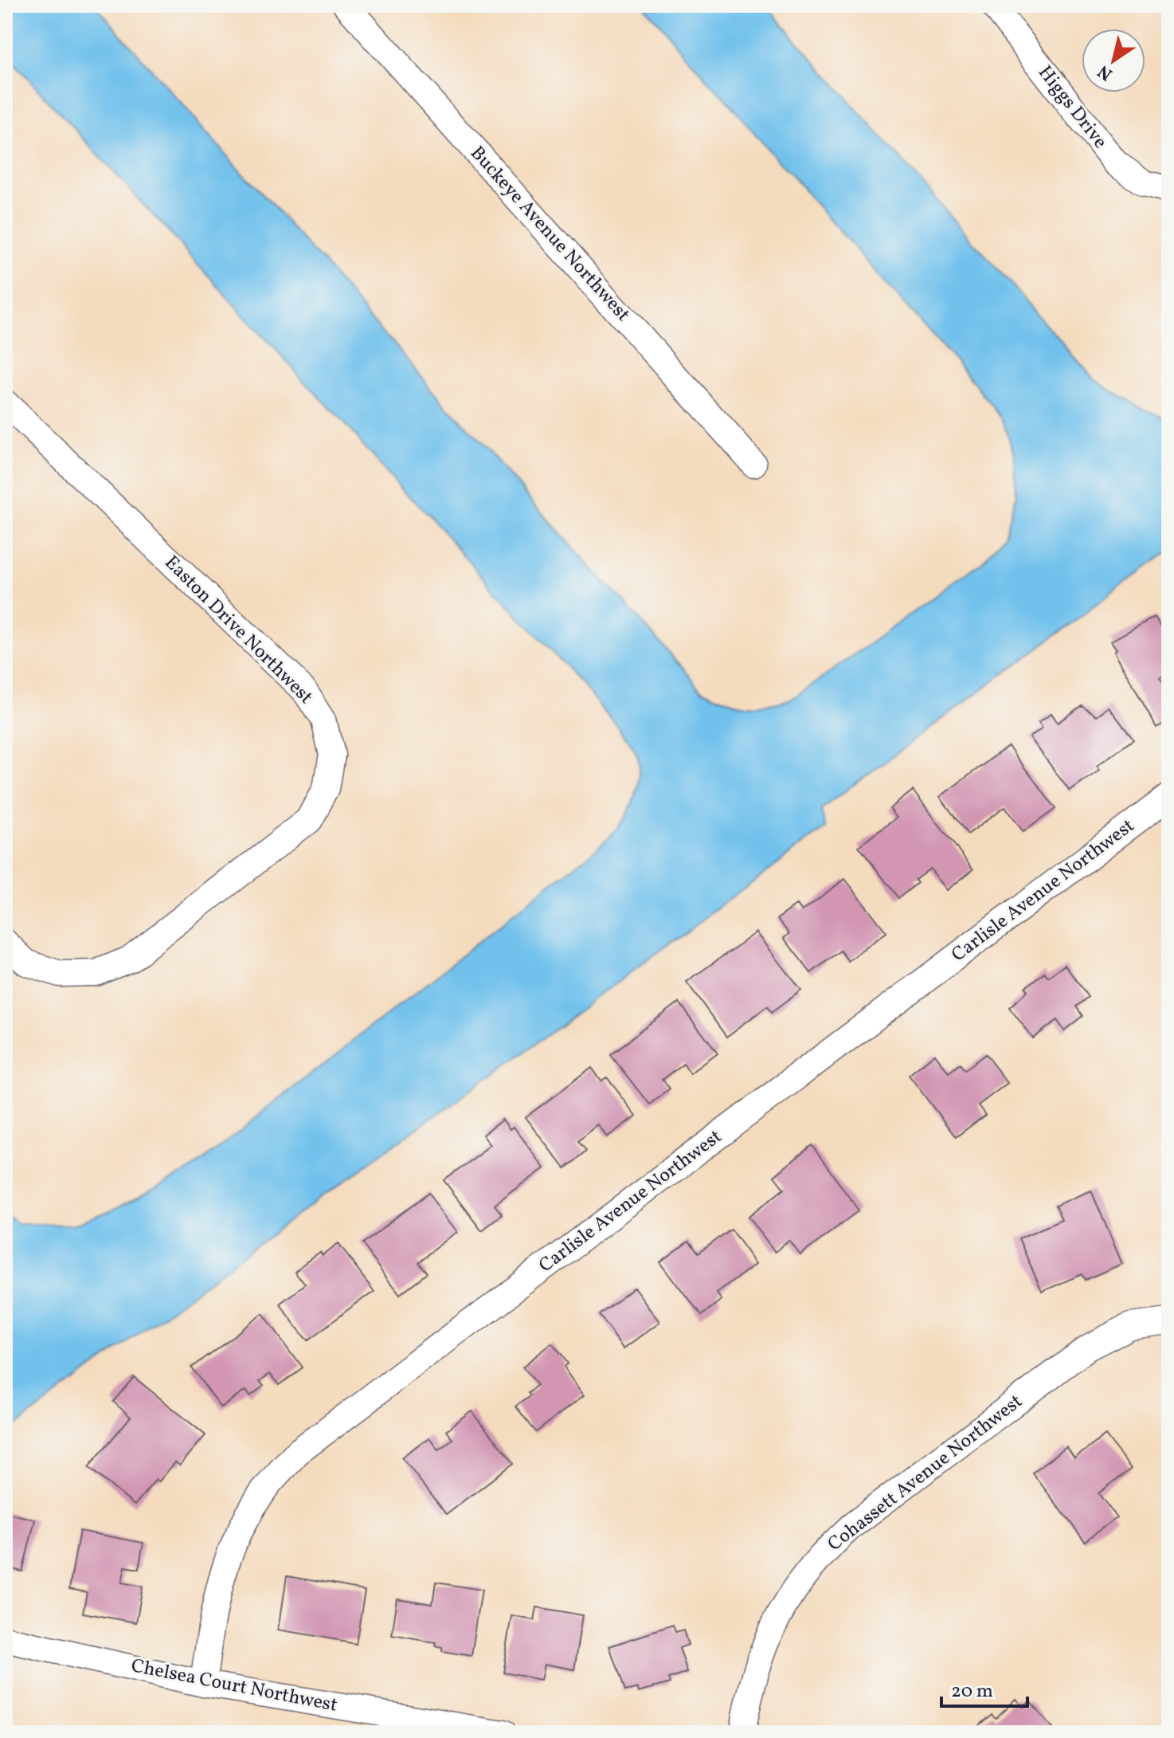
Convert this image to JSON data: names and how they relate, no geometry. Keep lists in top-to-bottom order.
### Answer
{
  "streets": {
    "street": [
      "Higgs Drive",
      "Buckeye Avenue Northwest",
      "Easton Drive Northwest",
      "Carlisle Avenue Northwest",
      "Cohassett Avenue Northwest",
      "Chelsea Court Northwest"
    ]
  },
  "crossings": [
    ["Carlisle Avenue Northwest", "Chelsea Court Northwest"]
  ],
  "scale_bar": "20 m",
  "north": "bottom left"
}
